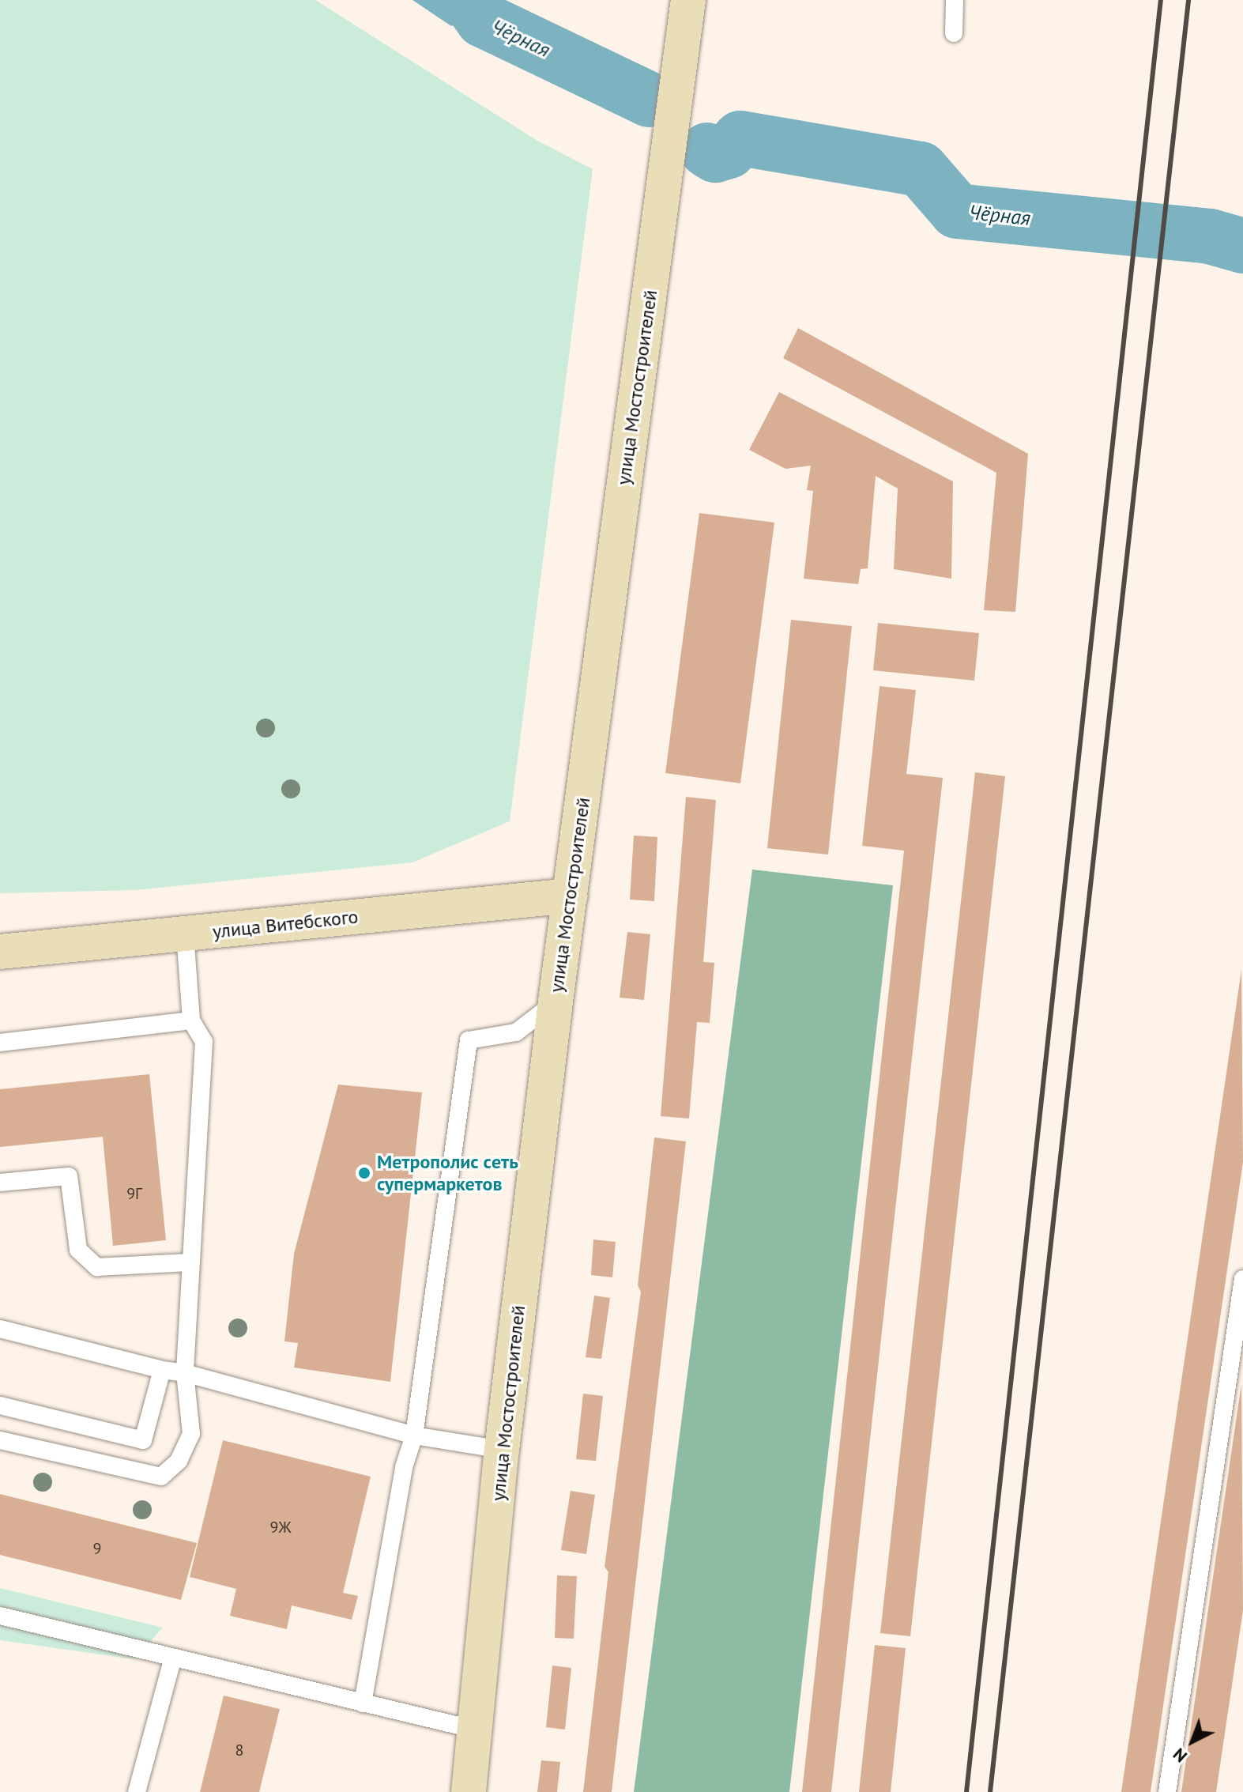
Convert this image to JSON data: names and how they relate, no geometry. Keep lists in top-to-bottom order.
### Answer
{
  "streets": {
    "main road": ["улица Мостостроителей", "улица Витебского"]
  },
  "crossings": [
    ["улица Мостостроителей", "улица Витебского"]
  ],
  "water": ["Чёрная"],
  "places": ["Метрополис cеть супермаркетов"],
  "house_numbers": [
    "9Г",
    "9Ж",
    "9",
    "8"
  ],
  "north": "bottom left"
}
